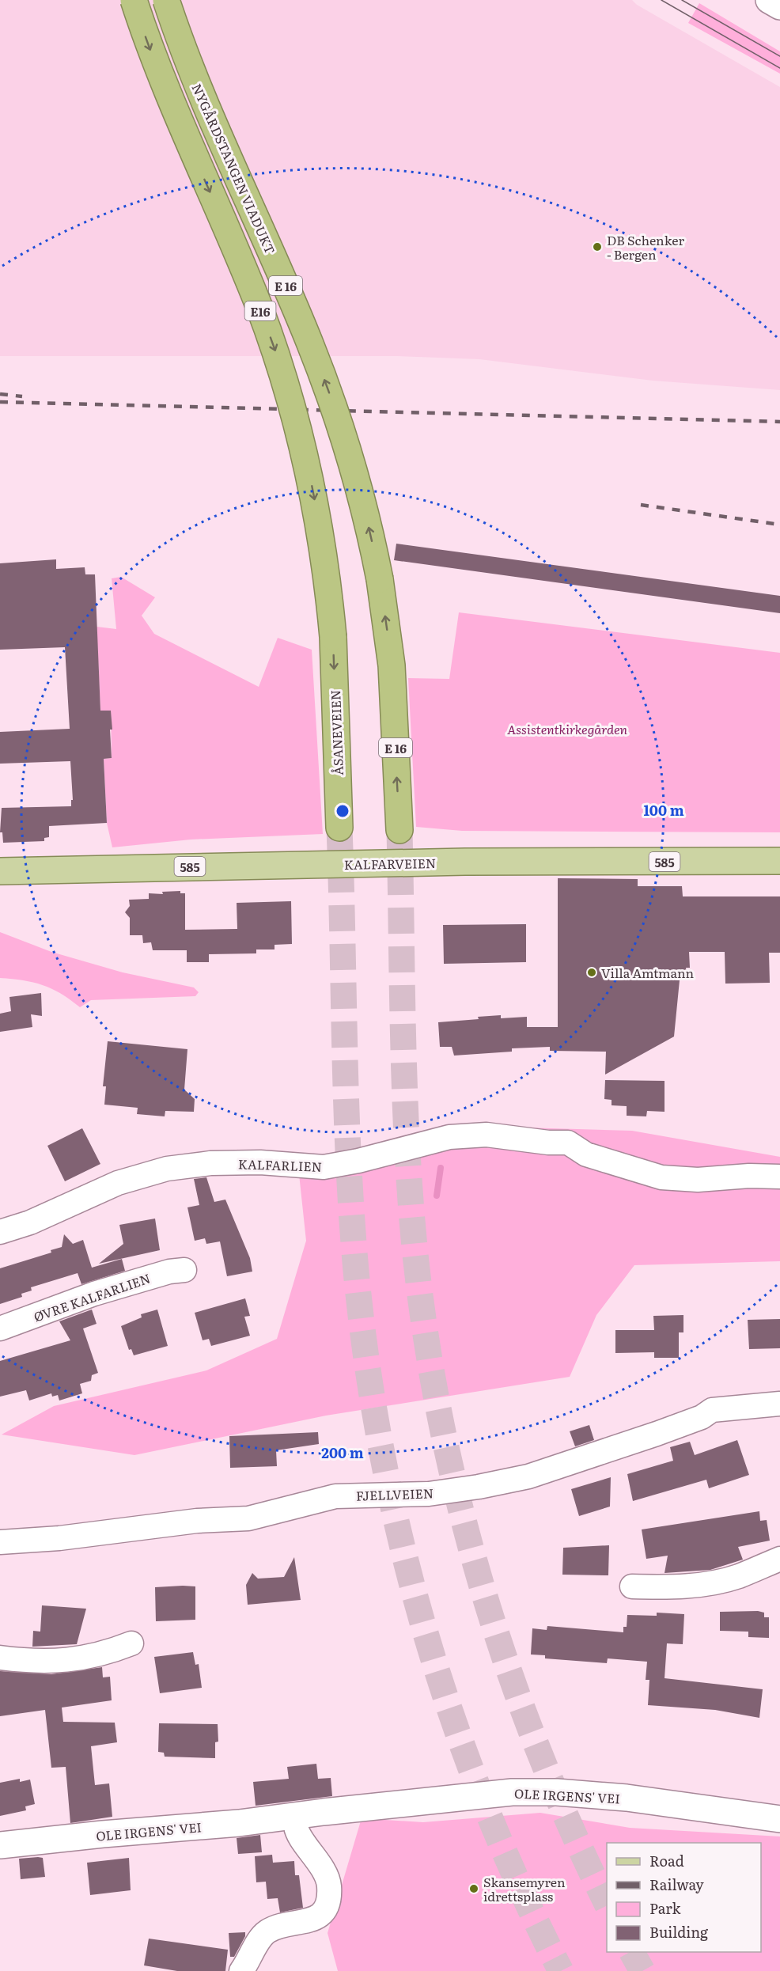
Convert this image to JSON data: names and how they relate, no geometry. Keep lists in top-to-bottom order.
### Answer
{
  "streets": {
    "highway": [
      "NYGÅRDSTANGEN VIADUKT",
      "E 16",
      "E16",
      "ÅSANEVEIEN"
    ],
    "main road": ["585", "KALFARVEIEN"],
    "street": [
      "KALFARLIEN",
      "ØVRE KALFARLIEN",
      "FJELLVEIEN",
      "OLE IRGENS' VEI"
    ]
  },
  "one_way": ["NYGÅRDSTANGEN VIADUKT", "ÅSANEVEIEN"],
  "parks": ["Assistentkirkegården"],
  "places": ["DB Schenker - Bergen", "Villa Amtmann", "Skansemyren idrettsplass"],
  "legend": [
    "Road",
    "Railway",
    "Park",
    "Building"
  ],
  "rings": ["100 m", "200 m"]
}
